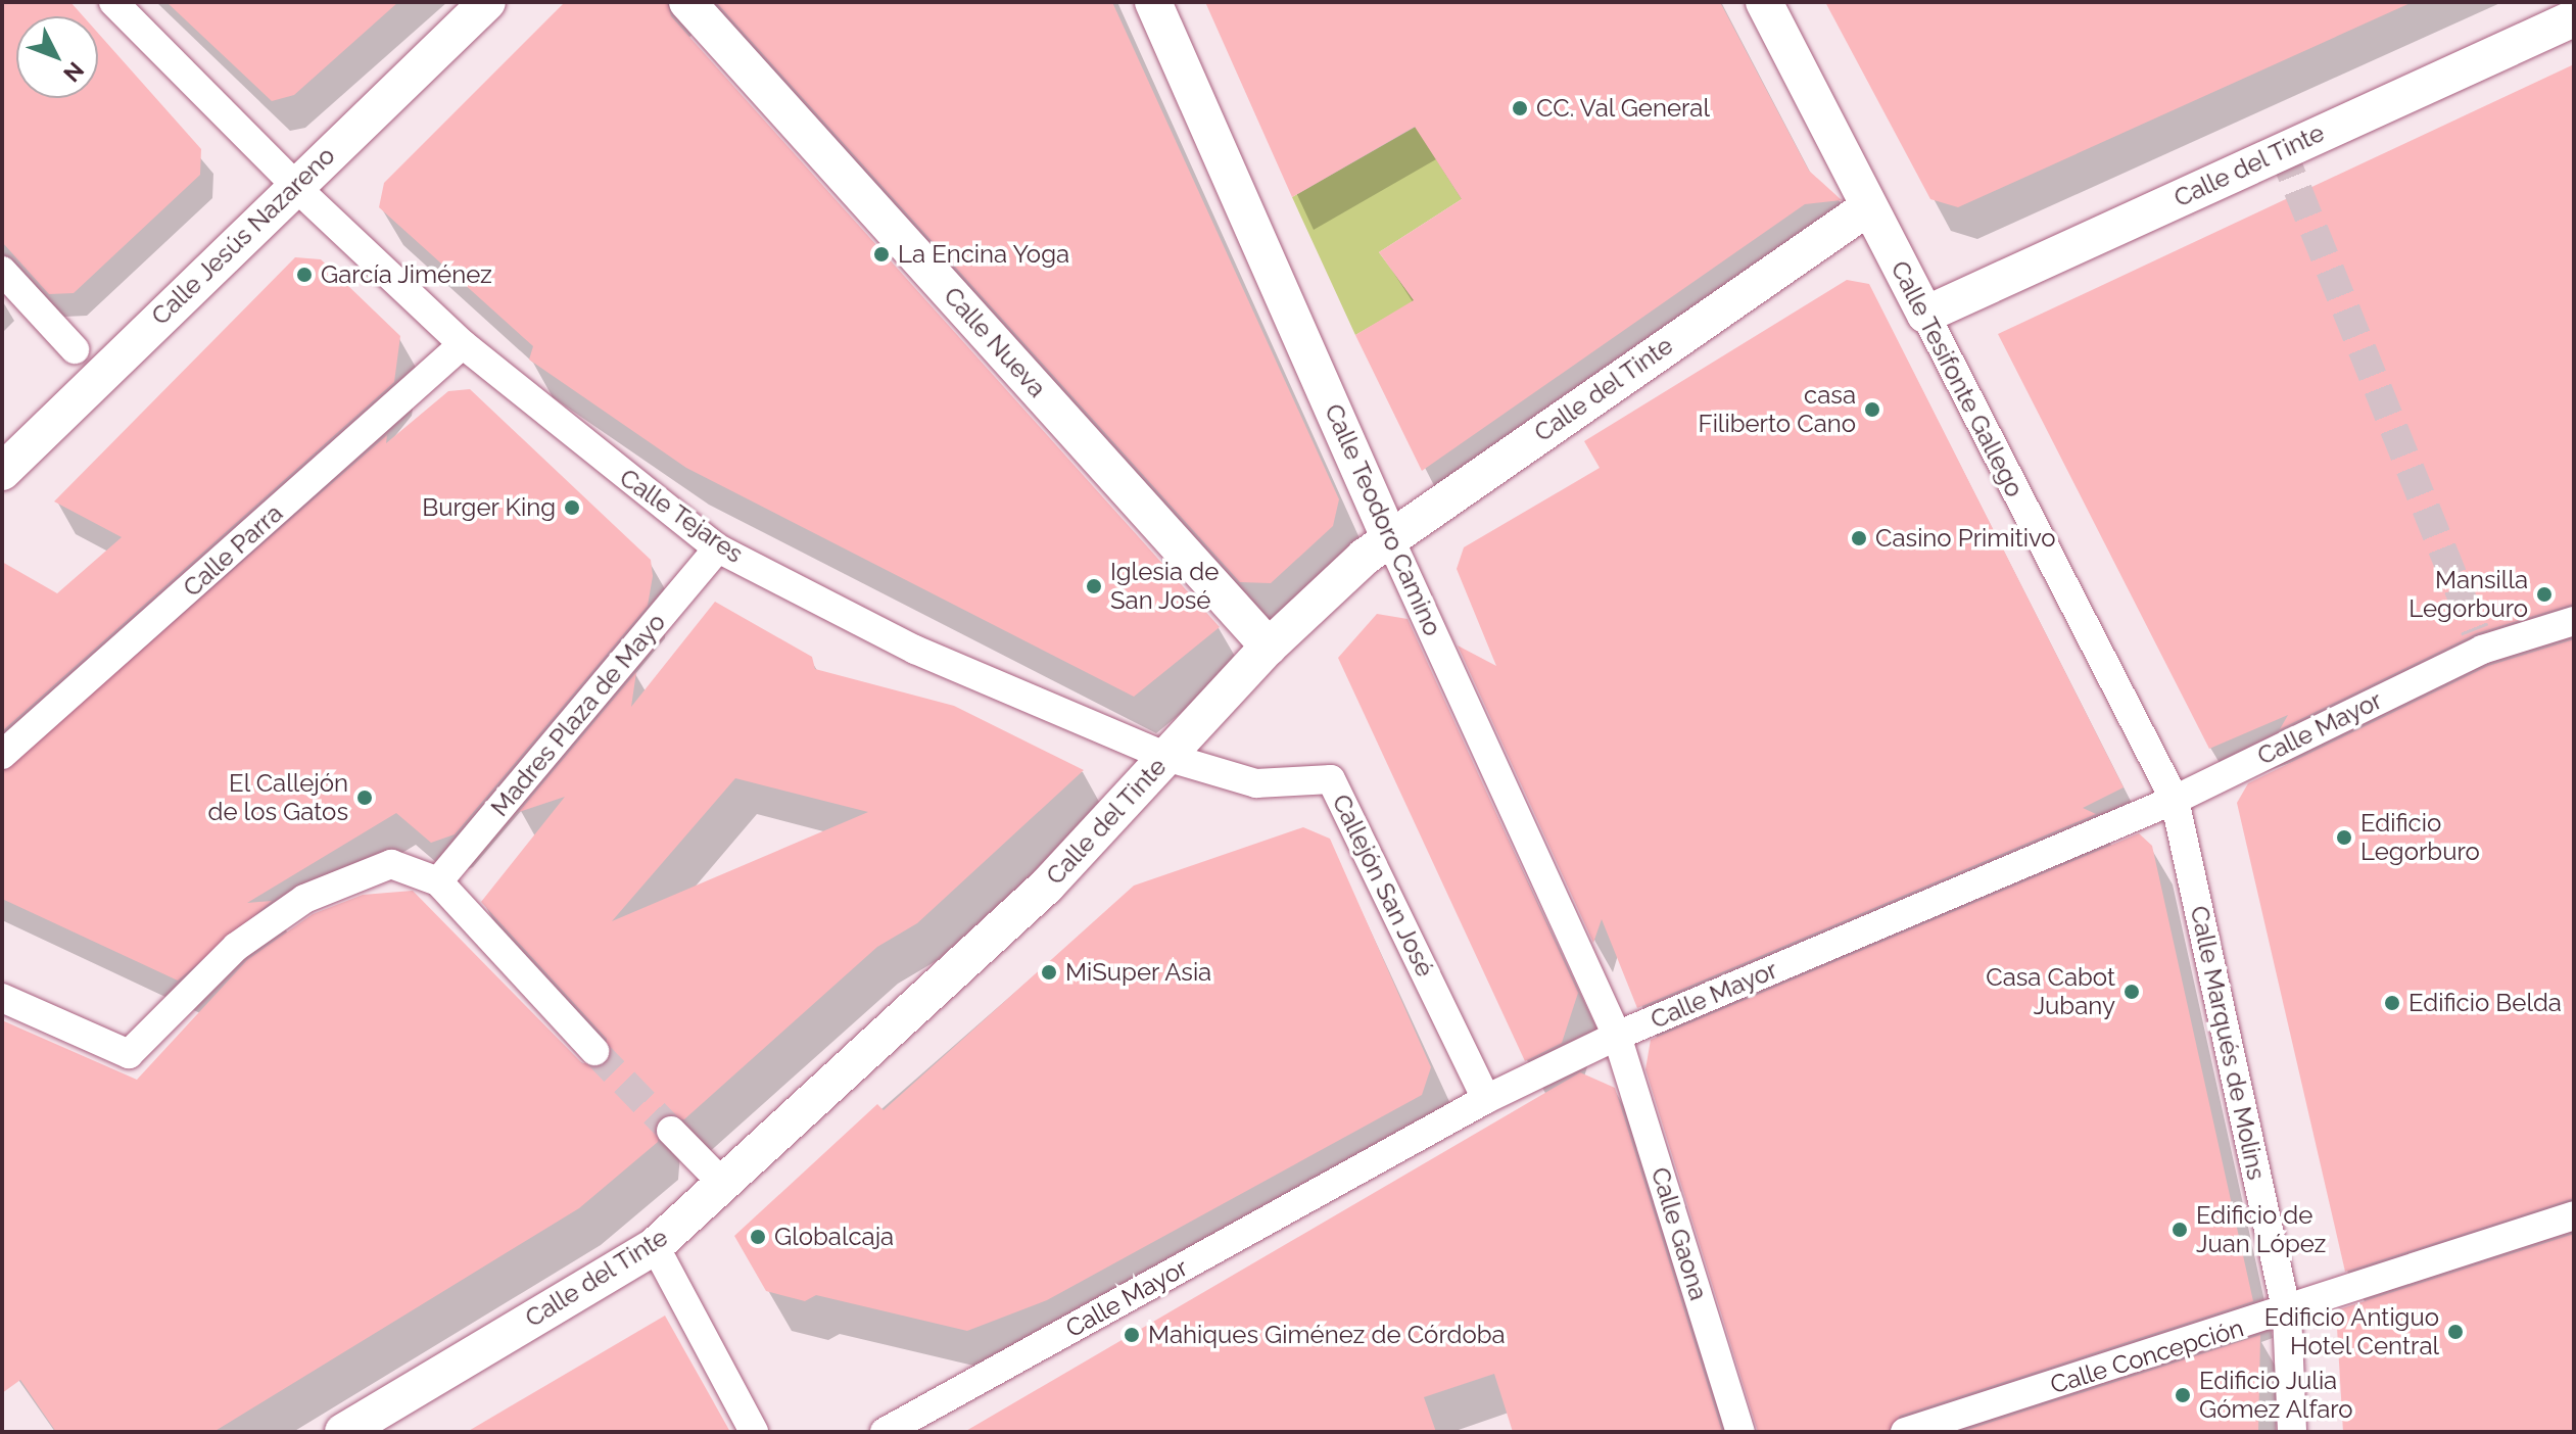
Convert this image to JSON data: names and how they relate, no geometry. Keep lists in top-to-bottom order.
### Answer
{
  "streets": {
    "street": [
      "Calle del Tinte",
      "Calle Jesús Nazareno",
      "Calle Nueva",
      "Calle Tesifonte Gallego",
      "Calle Tejares",
      "Calle Teodoro Camino",
      "Calle Parra",
      "Madres Plaza de Mayo",
      "Calle Mayor",
      "Callejón San José",
      "Calle Marqués de Molins",
      "Calle Gaona",
      "Calle Concepción"
    ]
  },
  "crossings": [
    ["Calle del Tinte", "Calle Nueva"],
    ["Calle del Tinte", "Calle Tesifonte Gallego"],
    ["Calle del Tinte", "Calle Tejares"],
    ["Calle del Tinte", "Calle Teodoro Camino"],
    ["Calle del Tinte", "Callejón San José"],
    ["Calle Tesifonte Gallego", "Calle Mayor"],
    ["Calle Tesifonte Gallego", "Calle Marqués de Molins"],
    ["Calle Tejares", "Calle Parra"],
    ["Calle Tejares", "Madres Plaza de Mayo"],
    ["Calle Tejares", "Callejón San José"],
    ["Calle Teodoro Camino", "Calle Mayor"],
    ["Calle Teodoro Camino", "Calle Gaona"],
    ["Calle Mayor", "Callejón San José"],
    ["Calle Mayor", "Calle Marqués de Molins"],
    ["Calle Mayor", "Calle Gaona"],
    ["Calle Marqués de Molins", "Calle Concepción"]
  ],
  "places": [
    "CC. Val General",
    "La Encina Yoga",
    "García Jiménez",
    "casa Filiberto Cano",
    "Burger King",
    "Casino Primitivo",
    "Iglesia de San José",
    "Mansilla Legorburo",
    "El Callejón de los Gatos",
    "Edificio Legorburo",
    "MiSuper Asia",
    "Casa Cabot Jubany",
    "Edificio Belda",
    "Edificio de Juan López",
    "Globalcaja",
    "Edificio Antiguo Hotel Central",
    "Mahiques Giménez de Córdoba",
    "Edificio Julia Gómez Alfaro"
  ],
  "north": "bottom right"
}
